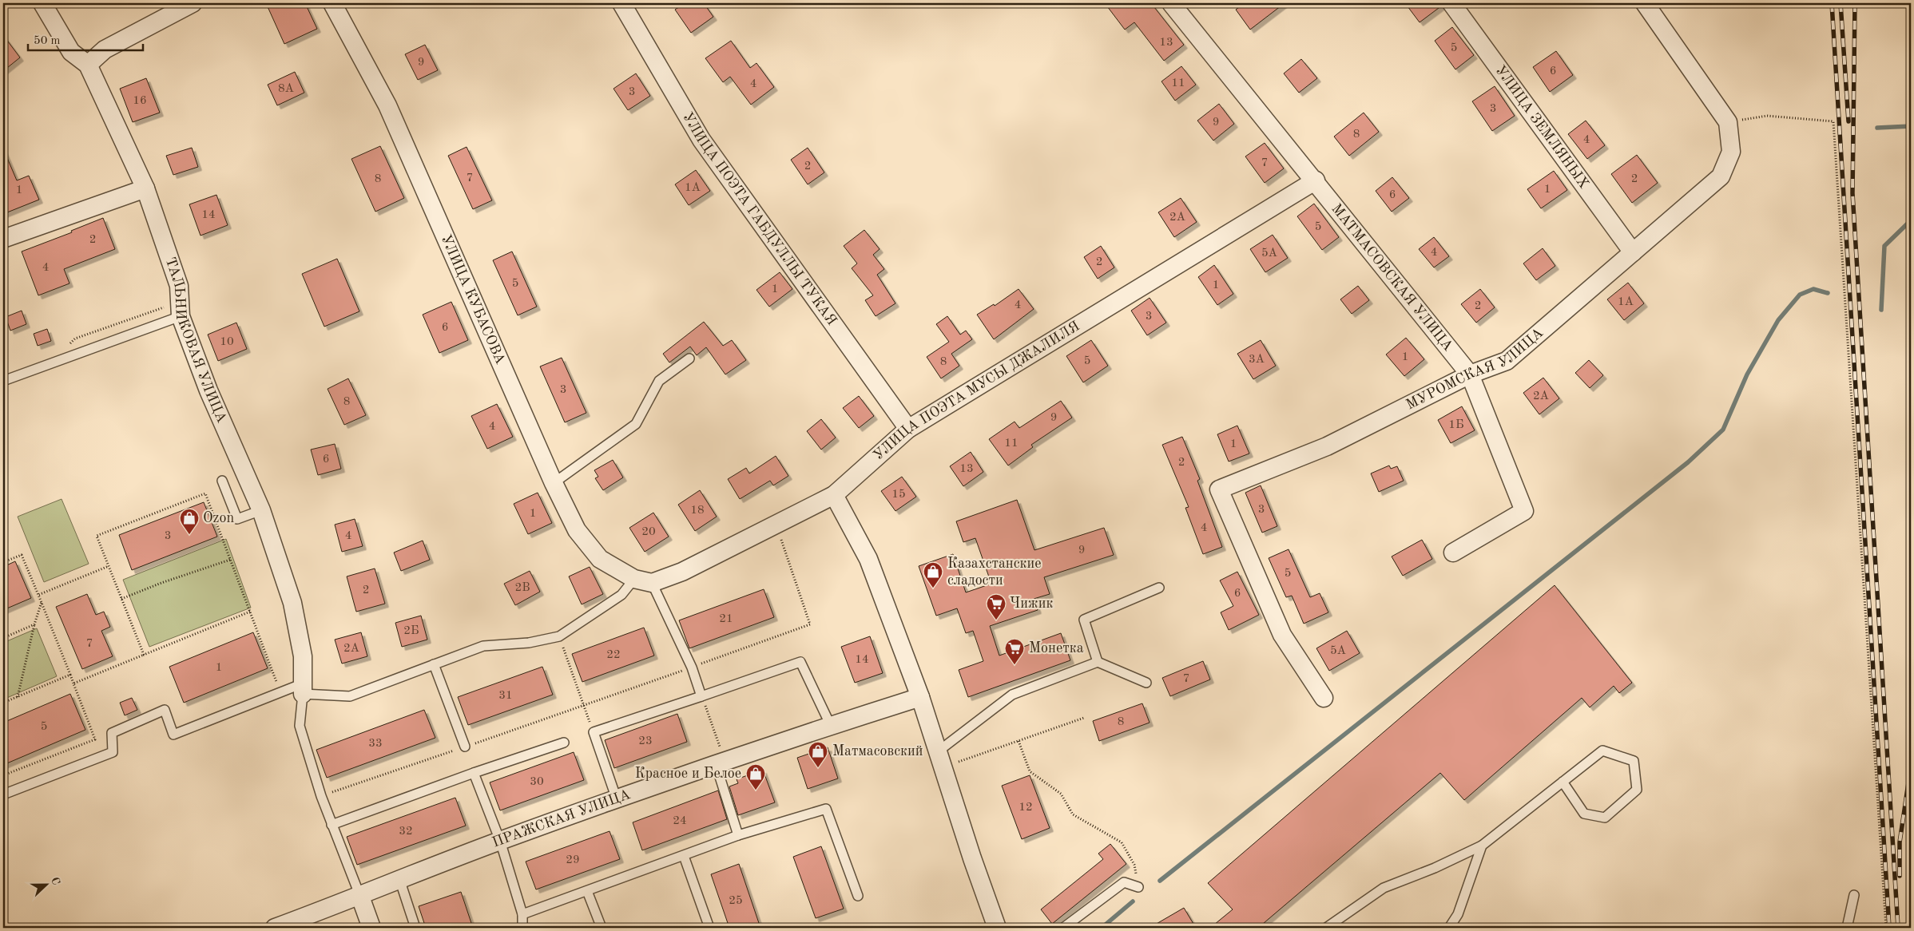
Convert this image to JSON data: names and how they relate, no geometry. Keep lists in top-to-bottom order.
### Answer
{
  "streets": {
    "street": [
      "УЛИЦА ЗЕМЛЯНЫХ",
      "УЛИЦА ПОЭТА ГАБДУЛЛЫ ТУКАЯ",
      "МАТМАСОВСКАЯ УЛИЦА",
      "УЛИЦА КУБАСОВА",
      "ТАЛЬНИКОВАЯ УЛИЦА",
      "МУРОМСКАЯ УЛИЦА",
      "УЛИЦА ПОЭТА МУСЫ ДЖАЛИЛЯ",
      "ПРАЖСКАЯ УЛИЦА"
    ]
  },
  "crossings": [
    ["УЛИЦА ЗЕМЛЯНЫХ", "МУРОМСКАЯ УЛИЦА"],
    ["УЛИЦА ПОЭТА ГАБДУЛЛЫ ТУКАЯ", "УЛИЦА ПОЭТА МУСЫ ДЖАЛИЛЯ"],
    ["МАТМАСОВСКАЯ УЛИЦА", "МУРОМСКАЯ УЛИЦА"],
    ["МАТМАСОВСКАЯ УЛИЦА", "УЛИЦА ПОЭТА МУСЫ ДЖАЛИЛЯ"]
  ],
  "places": {
    "shop": [
      "Ozon",
      "Казахстанские сладости",
      "Матмасовский",
      "Красное и Белое"
    ],
    "supermarket": ["Чижик", "Монетка"]
  },
  "house_numbers": [
    "13",
    "5",
    "9",
    "6",
    "11",
    "4",
    "8А",
    "3",
    "16",
    "3",
    "9",
    "8",
    "4",
    "7",
    "2",
    "7",
    "8",
    "2",
    "1А",
    "1",
    "1",
    "6",
    "14",
    "2А",
    "5",
    "2",
    "4",
    "5А",
    "2",
    "4",
    "5",
    "1",
    "1",
    "1А",
    "4",
    "2",
    "3",
    "6",
    "10",
    "1",
    "3А",
    "5",
    "8",
    "3",
    "2А",
    "8",
    "9",
    "1Б",
    "4",
    "11",
    "1",
    "6",
    "2",
    "13",
    "15",
    "3",
    "18",
    "1",
    "4",
    "20",
    "3",
    "4",
    "9",
    "5",
    "2В",
    "2",
    "6",
    "21",
    "2Б",
    "7",
    "2А",
    "5А",
    "22",
    "14",
    "1",
    "7",
    "31",
    "8",
    "5",
    "23",
    "33",
    "30",
    "12",
    "24",
    "32",
    "29",
    "25"
  ],
  "scale_bar": "50 m",
  "north": "right"
}
